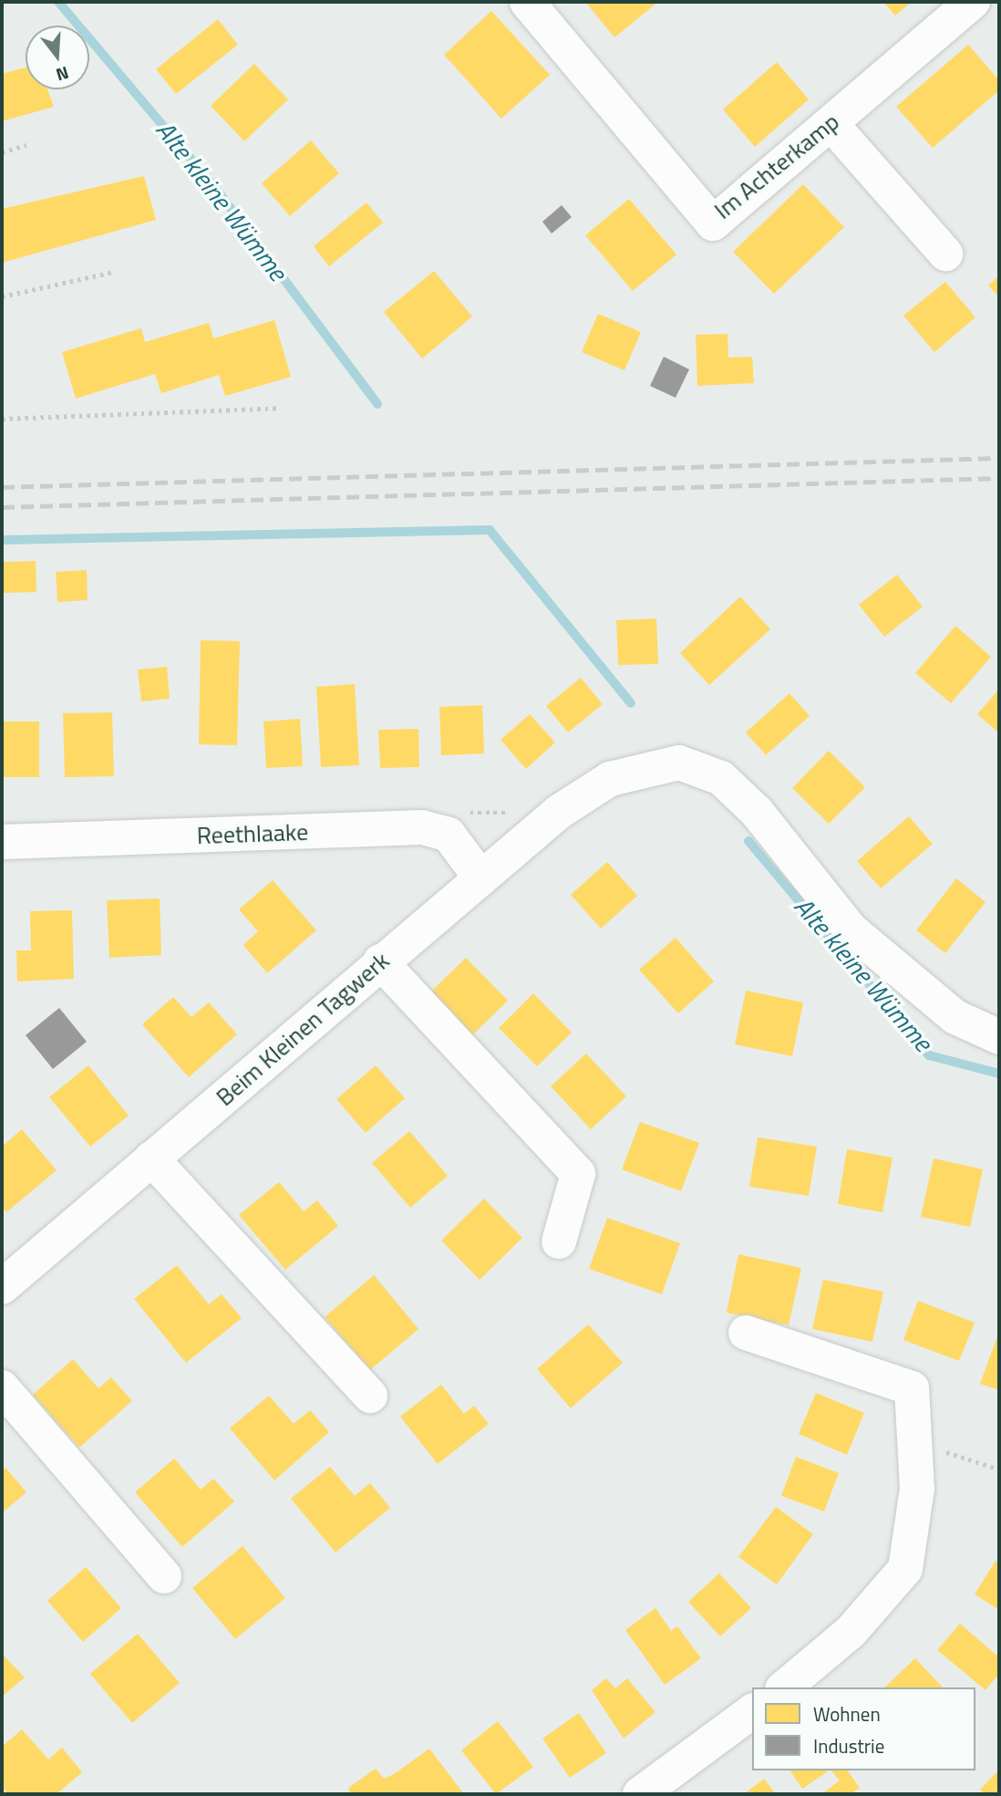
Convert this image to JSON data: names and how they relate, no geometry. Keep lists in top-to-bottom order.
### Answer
{
  "streets": {
    "street": ["Im Achterkamp", "Reethlaake", "Beim Kleinen Tagwerk"]
  },
  "crossings": [
    ["Reethlaake", "Beim Kleinen Tagwerk"]
  ],
  "water": ["Alte kleine Wümme"],
  "legend": ["Wohnen", "Industrie"],
  "north": "bottom"
}
